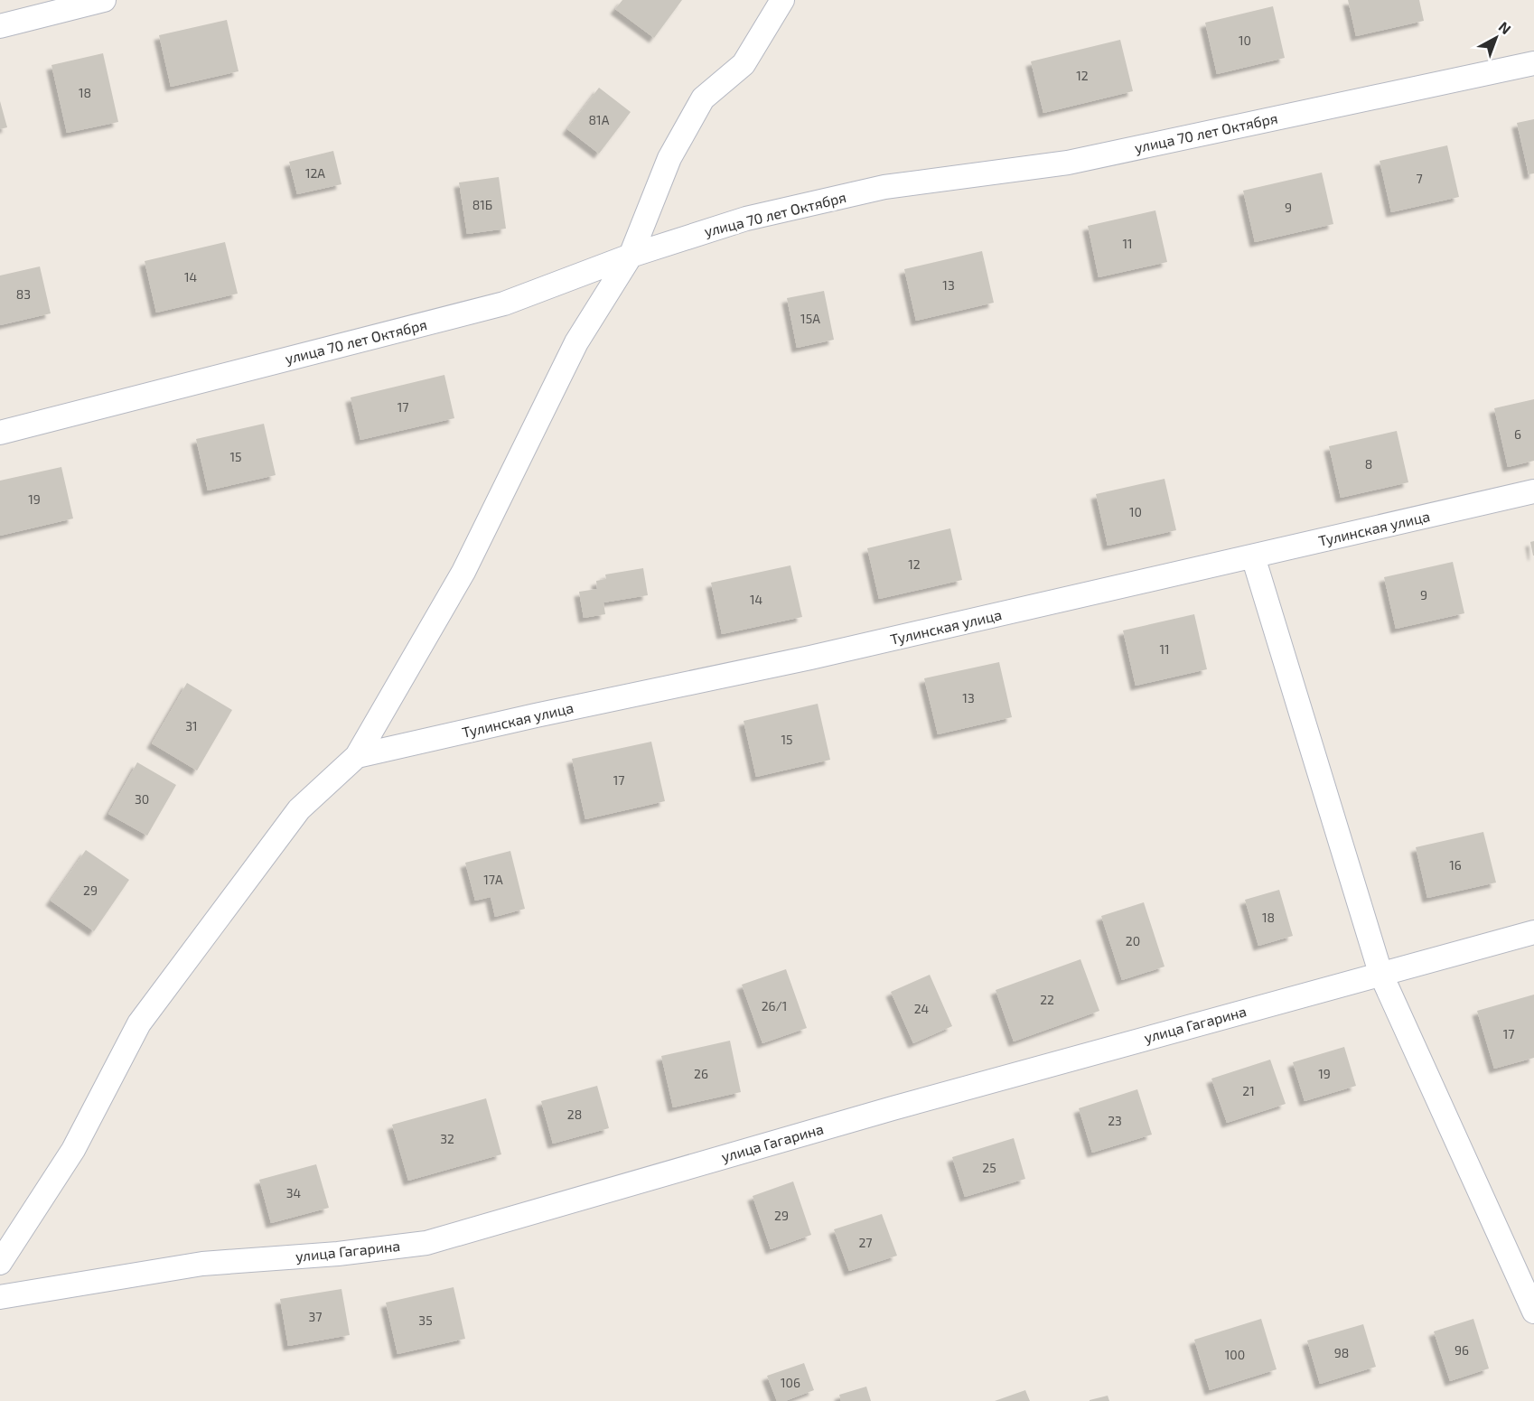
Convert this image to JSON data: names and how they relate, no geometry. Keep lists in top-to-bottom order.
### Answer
{
  "streets": {
    "street": ["улица 70 лет Октября", "Тулинская улица", "улица Гагарина"]
  },
  "house_numbers": [
    "10",
    "12",
    "18",
    "81А",
    "12А",
    "7",
    "81Б",
    "9",
    "11",
    "14",
    "13",
    "83",
    "15А",
    "17",
    "6",
    "15",
    "8",
    "19",
    "10",
    "12",
    "9",
    "14",
    "11",
    "13",
    "31",
    "15",
    "17",
    "30",
    "16",
    "17А",
    "29",
    "18",
    "20",
    "22",
    "26/1",
    "24",
    "17",
    "26",
    "19",
    "21",
    "28",
    "23",
    "32",
    "25",
    "34",
    "29",
    "27",
    "37",
    "35",
    "96",
    "98",
    "100",
    "106"
  ],
  "north": "top right"
}
